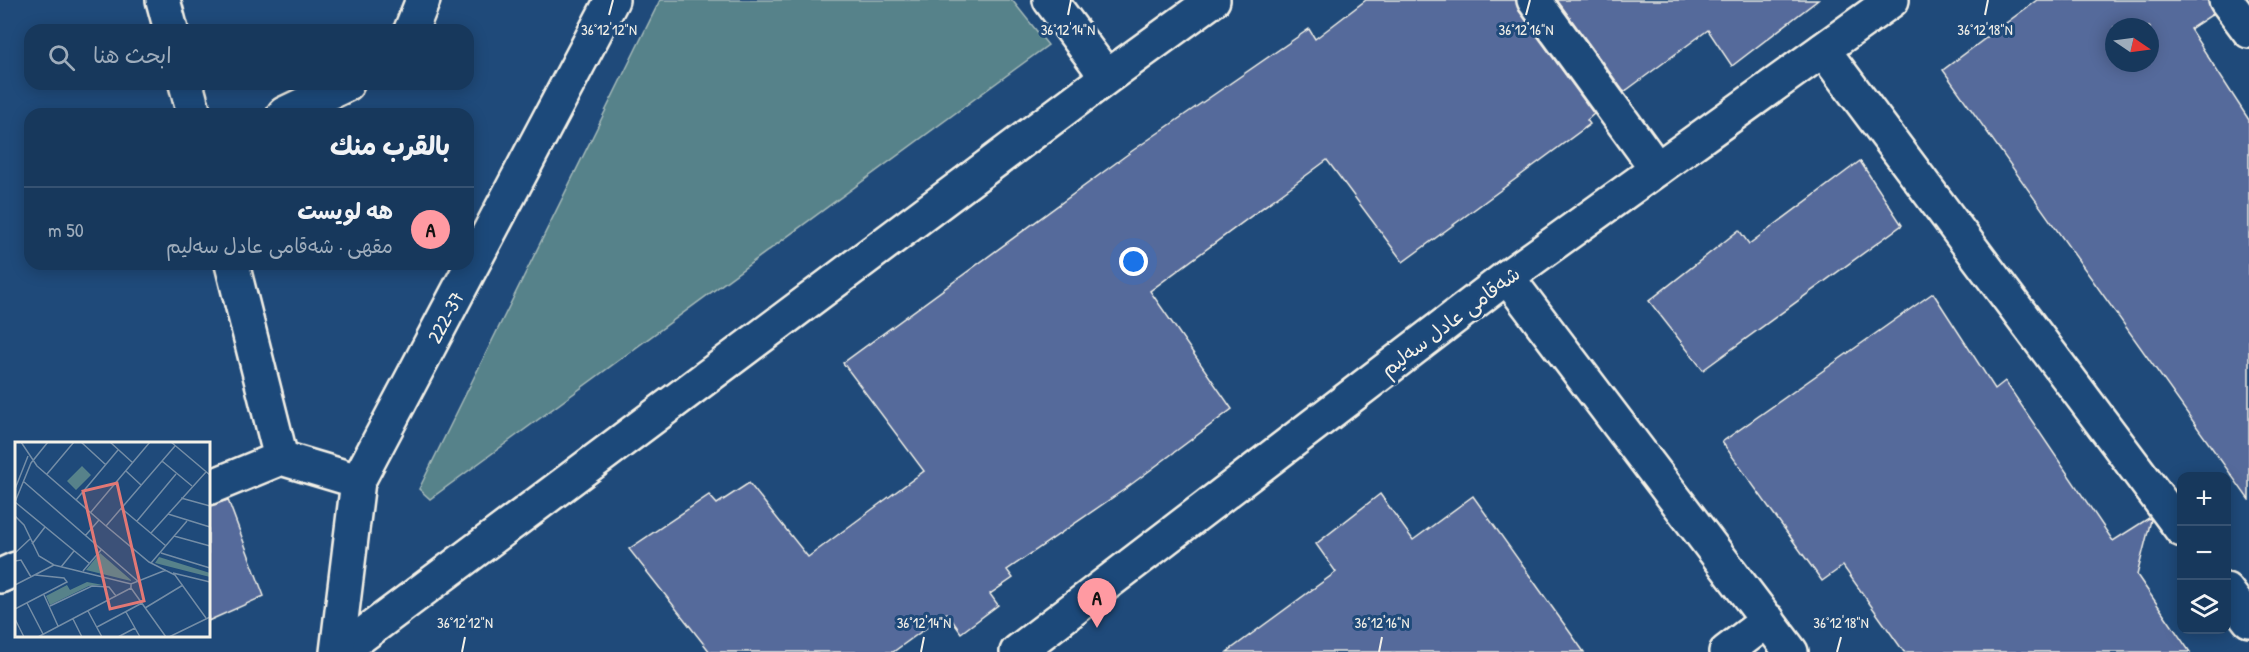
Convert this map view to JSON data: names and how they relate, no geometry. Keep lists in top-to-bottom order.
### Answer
{
  "streets": {
    "street": ["222-37", "شەقامی عادل سەلیم"]
  },
  "north": "right",
  "page": {
    "search": "ابحث هنا",
    "heading": "بالقرب منك",
    "list": [
      {
        "mark": "A",
        "name": "هه لويست",
        "note": "مقهى · شەقامی عادل سەلیم",
        "value": "50 m"
      }
    ],
    "map_buttons": ["+", "−"],
    "pins": "A"
  },
  "coordinates": [
    "36°12'18\"N",
    "36°12'12\"N",
    "36°12'14\"N",
    "36°12'16\"N"
  ]
}
